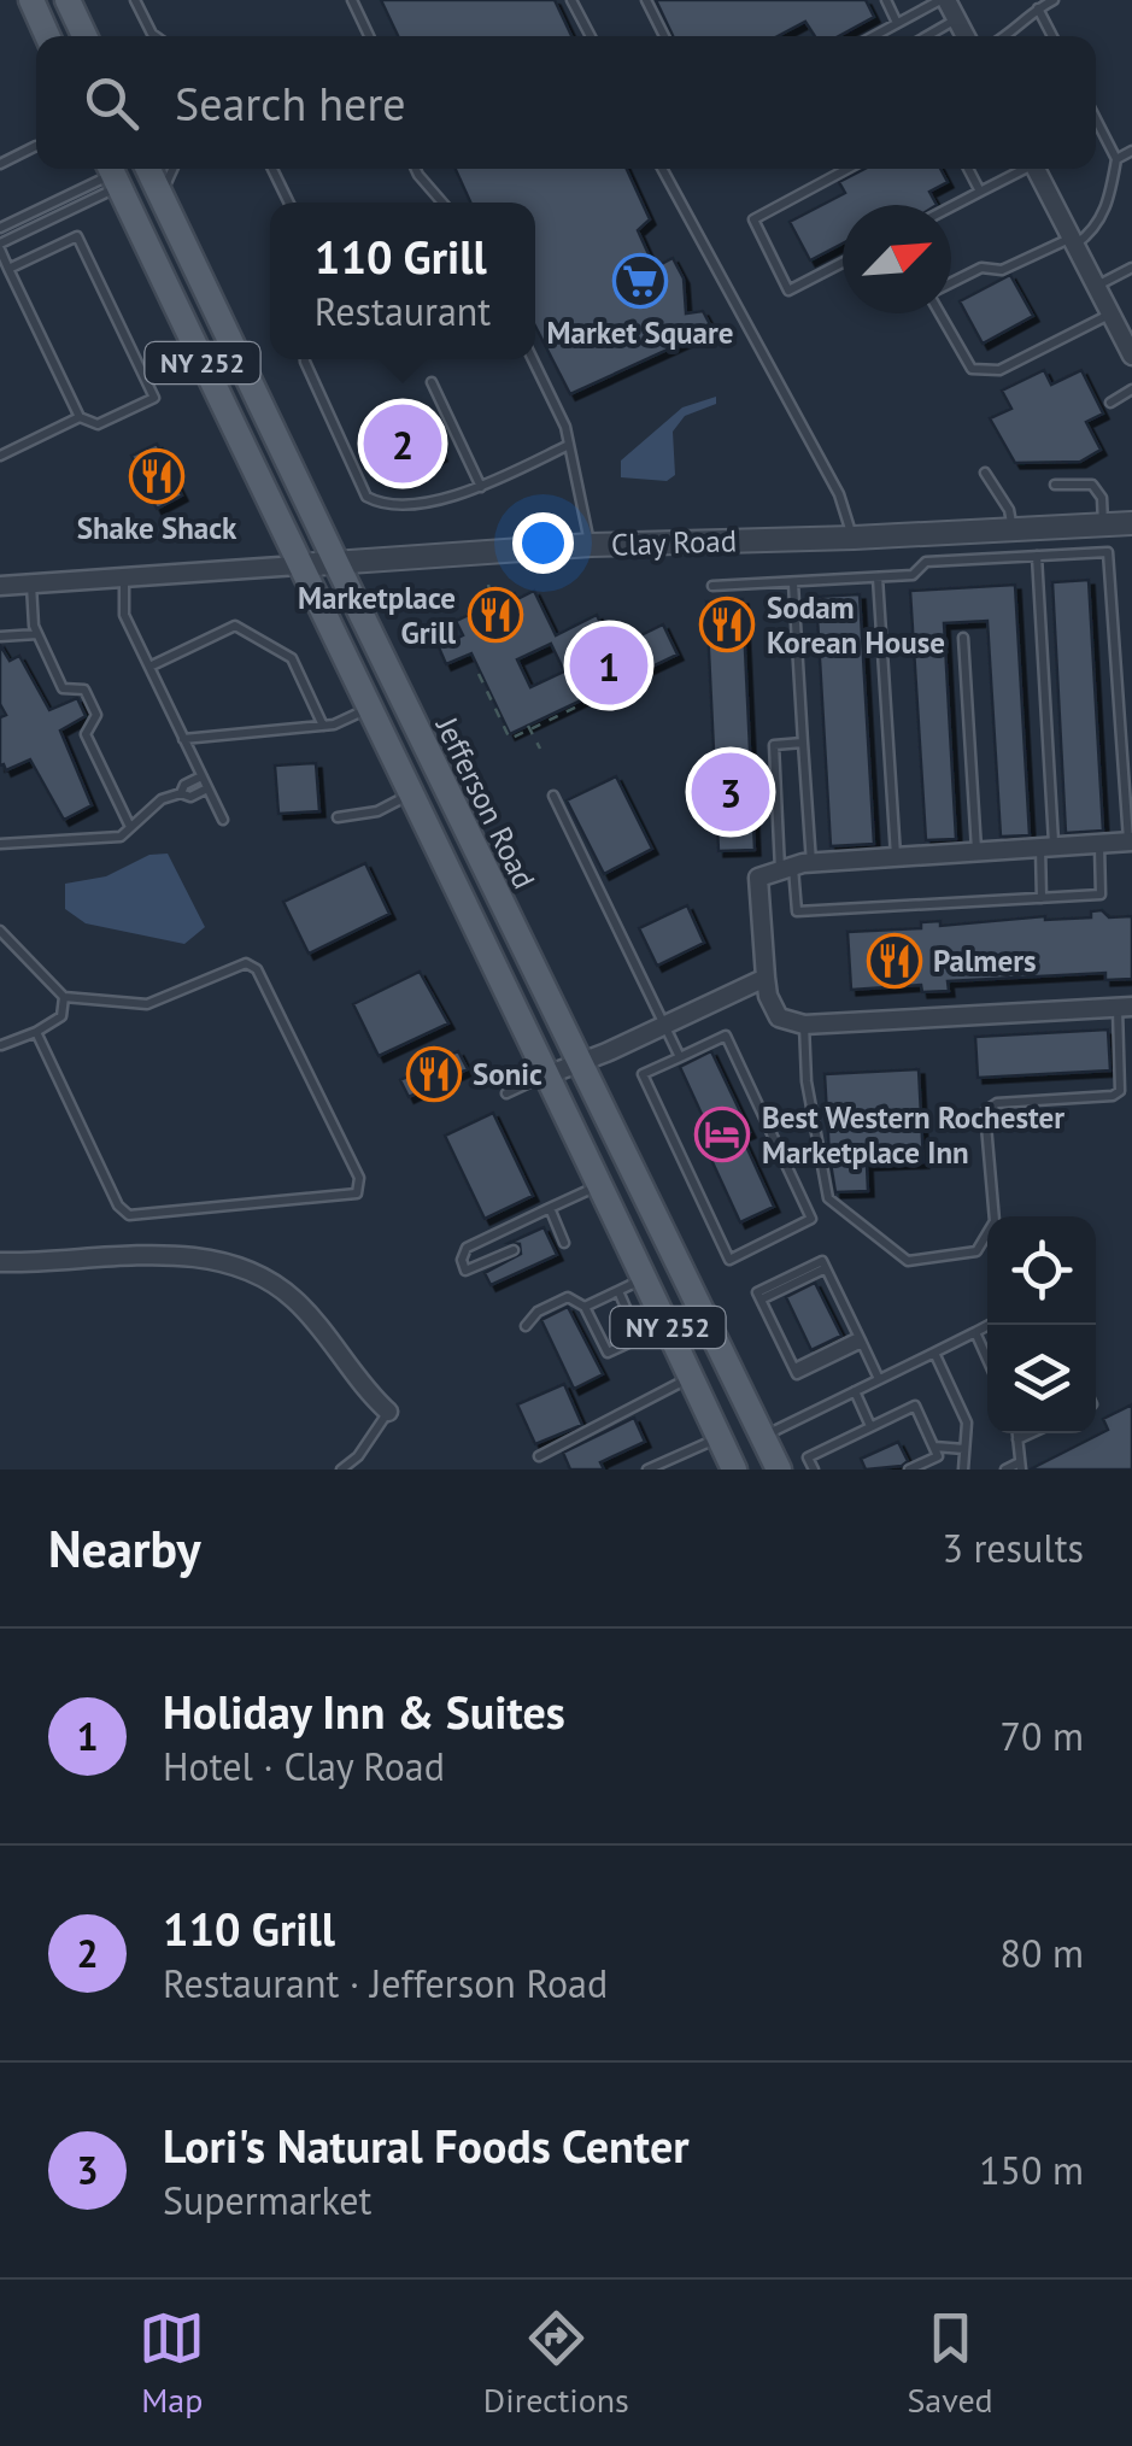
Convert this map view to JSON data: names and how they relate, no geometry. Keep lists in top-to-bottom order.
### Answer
{
  "streets": {
    "main road": ["NY 252", "Jefferson Road"],
    "street": ["Clay Road"]
  },
  "crossings": [
    ["Clay Road", "Jefferson Road"]
  ],
  "places": {
    "supermarket": ["Market Square"],
    "restaurant": [
      "Shake Shack",
      "Marketplace Grill",
      "Sodam Korean House",
      "Palmers",
      "Sonic"
    ],
    "hotel": ["Best Western Rochester Marketplace Inn"]
  },
  "north": "top right",
  "page": {
    "search": "Search here",
    "popup": ["110 Grill", "Restaurant"],
    "pins": ["2", "1", "3"],
    "heading": ["Nearby", "3 results"],
    "list": [
      {
        "mark": "1",
        "name": "Holiday Inn & Suites",
        "note": "Hotel · Clay Road",
        "value": "70 m"
      },
      {
        "mark": "2",
        "name": "110 Grill",
        "note": "Restaurant · Jefferson Road",
        "value": "80 m"
      },
      {
        "mark": "3",
        "name": "Lori's Natural Foods Center",
        "note": "Supermarket",
        "value": "150 m"
      }
    ],
    "nav": ["Map", "Directions", "Saved"]
  }
}
